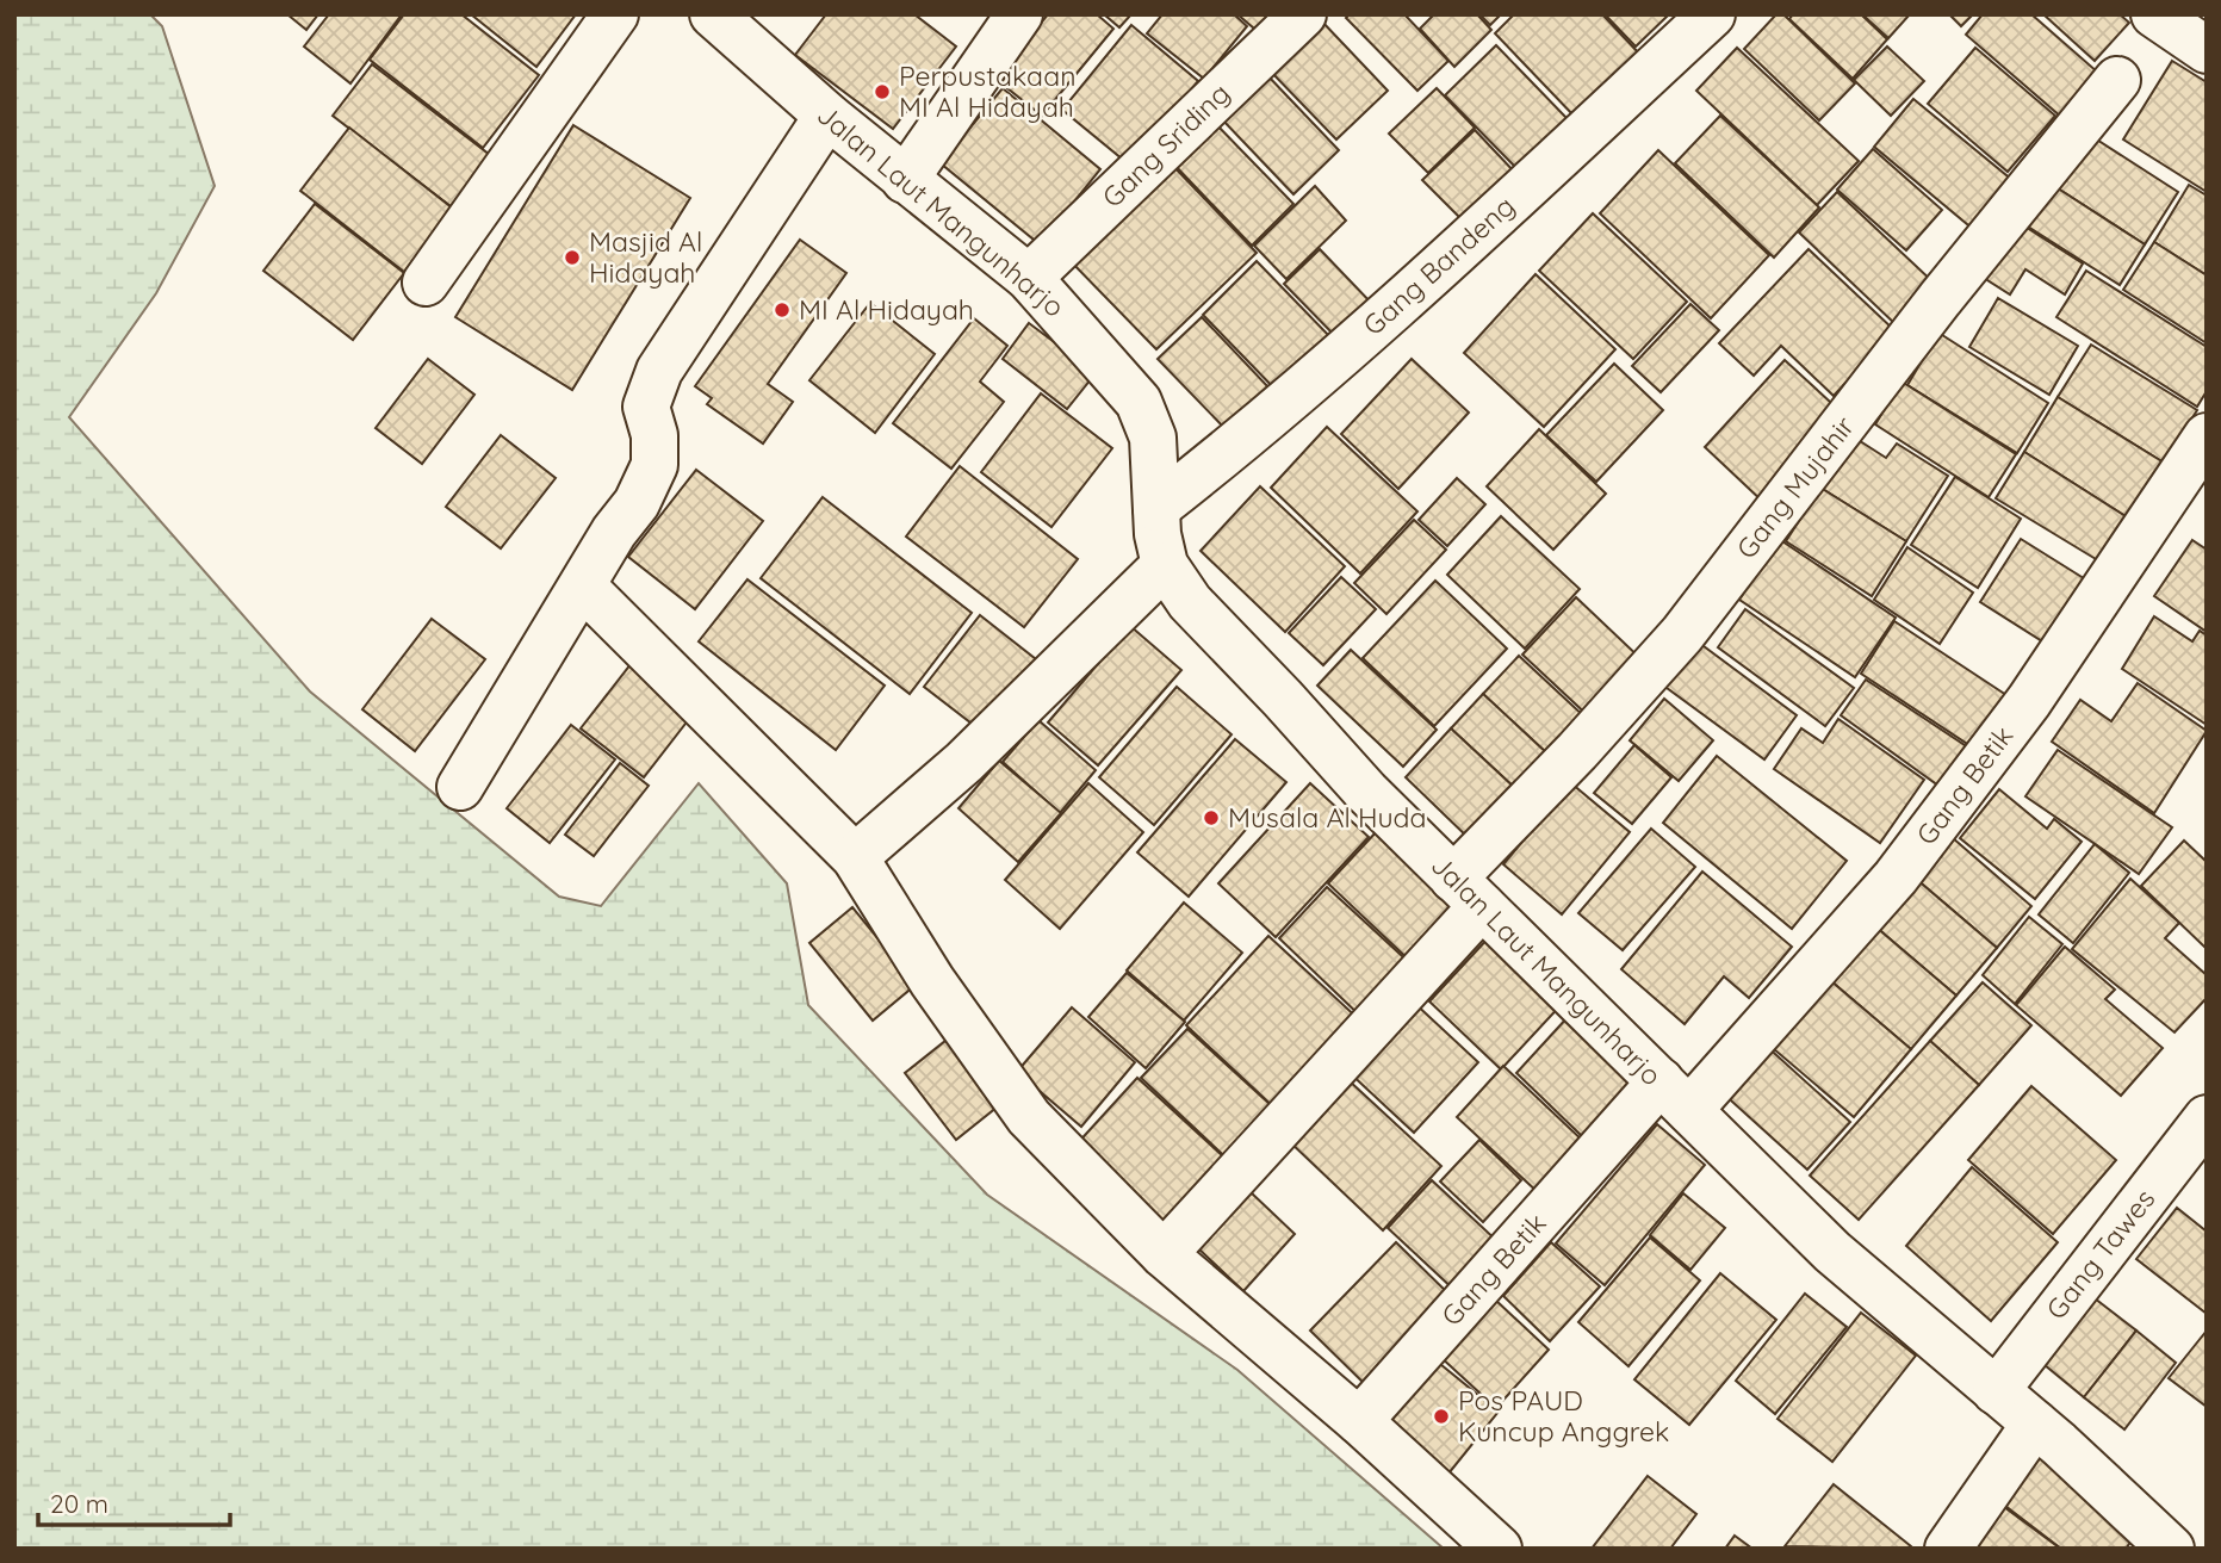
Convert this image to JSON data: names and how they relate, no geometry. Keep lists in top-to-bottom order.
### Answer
{
  "streets": {
    "street": [
      "Gang Sriding",
      "Jalan Laut Mangunharjo",
      "Gang Bandeng",
      "Gang Mujahir",
      "Gang Betik",
      "Gang Tawes"
    ]
  },
  "crossings": [
    ["Gang Sriding", "Jalan Laut Mangunharjo"],
    ["Jalan Laut Mangunharjo", "Gang Bandeng"],
    ["Jalan Laut Mangunharjo", "Gang Mujahir"],
    ["Jalan Laut Mangunharjo", "Gang Betik"],
    ["Jalan Laut Mangunharjo", "Gang Tawes"]
  ],
  "places": [
    "Perpustakaan MI Al Hidayah",
    "Masjid Al Hidayah",
    "MI Al Hidayah",
    "Musala Al Huda",
    "Pos PAUD Kuncup Anggrek"
  ],
  "scale_bar": "20 m"
}
